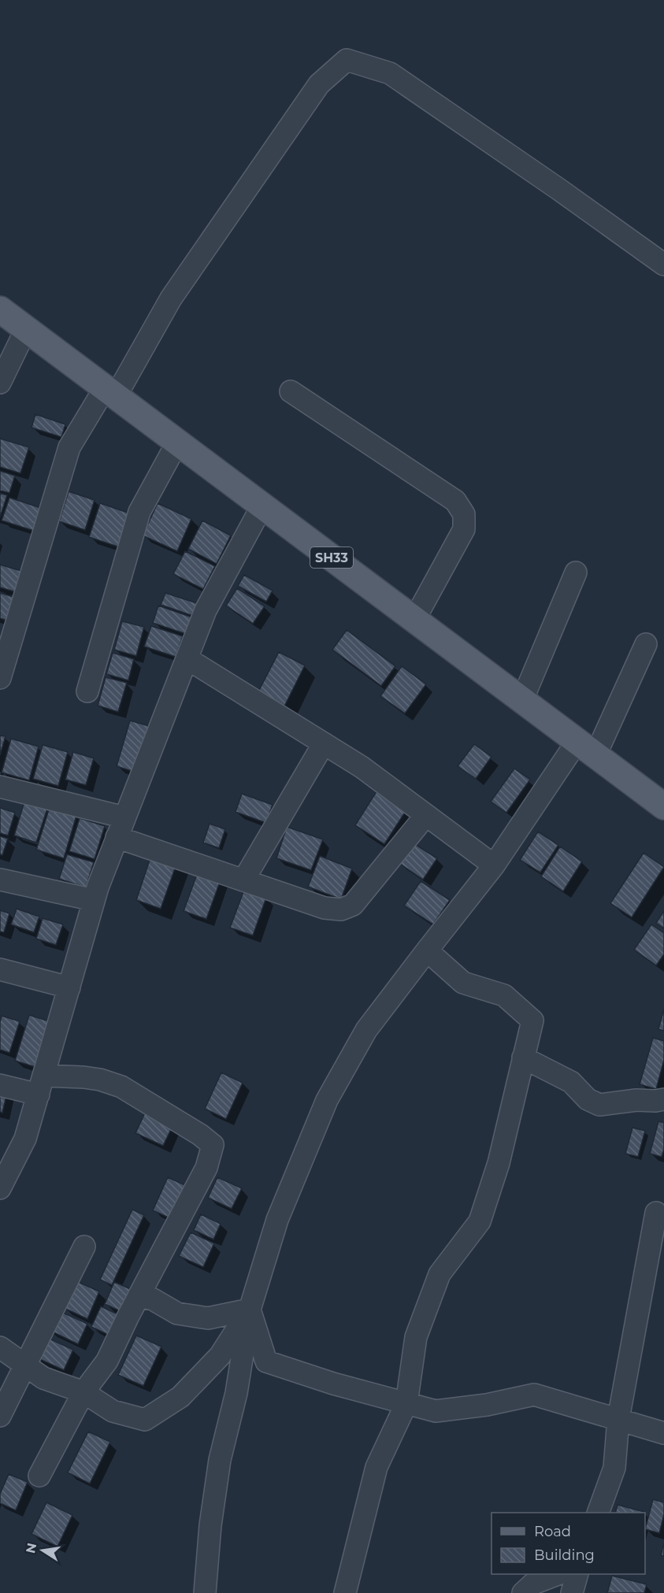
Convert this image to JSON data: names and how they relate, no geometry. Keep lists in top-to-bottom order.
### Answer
{
  "streets": {
    "main road": ["SH33"]
  },
  "legend": ["Road", "Building"],
  "north": "left"
}
